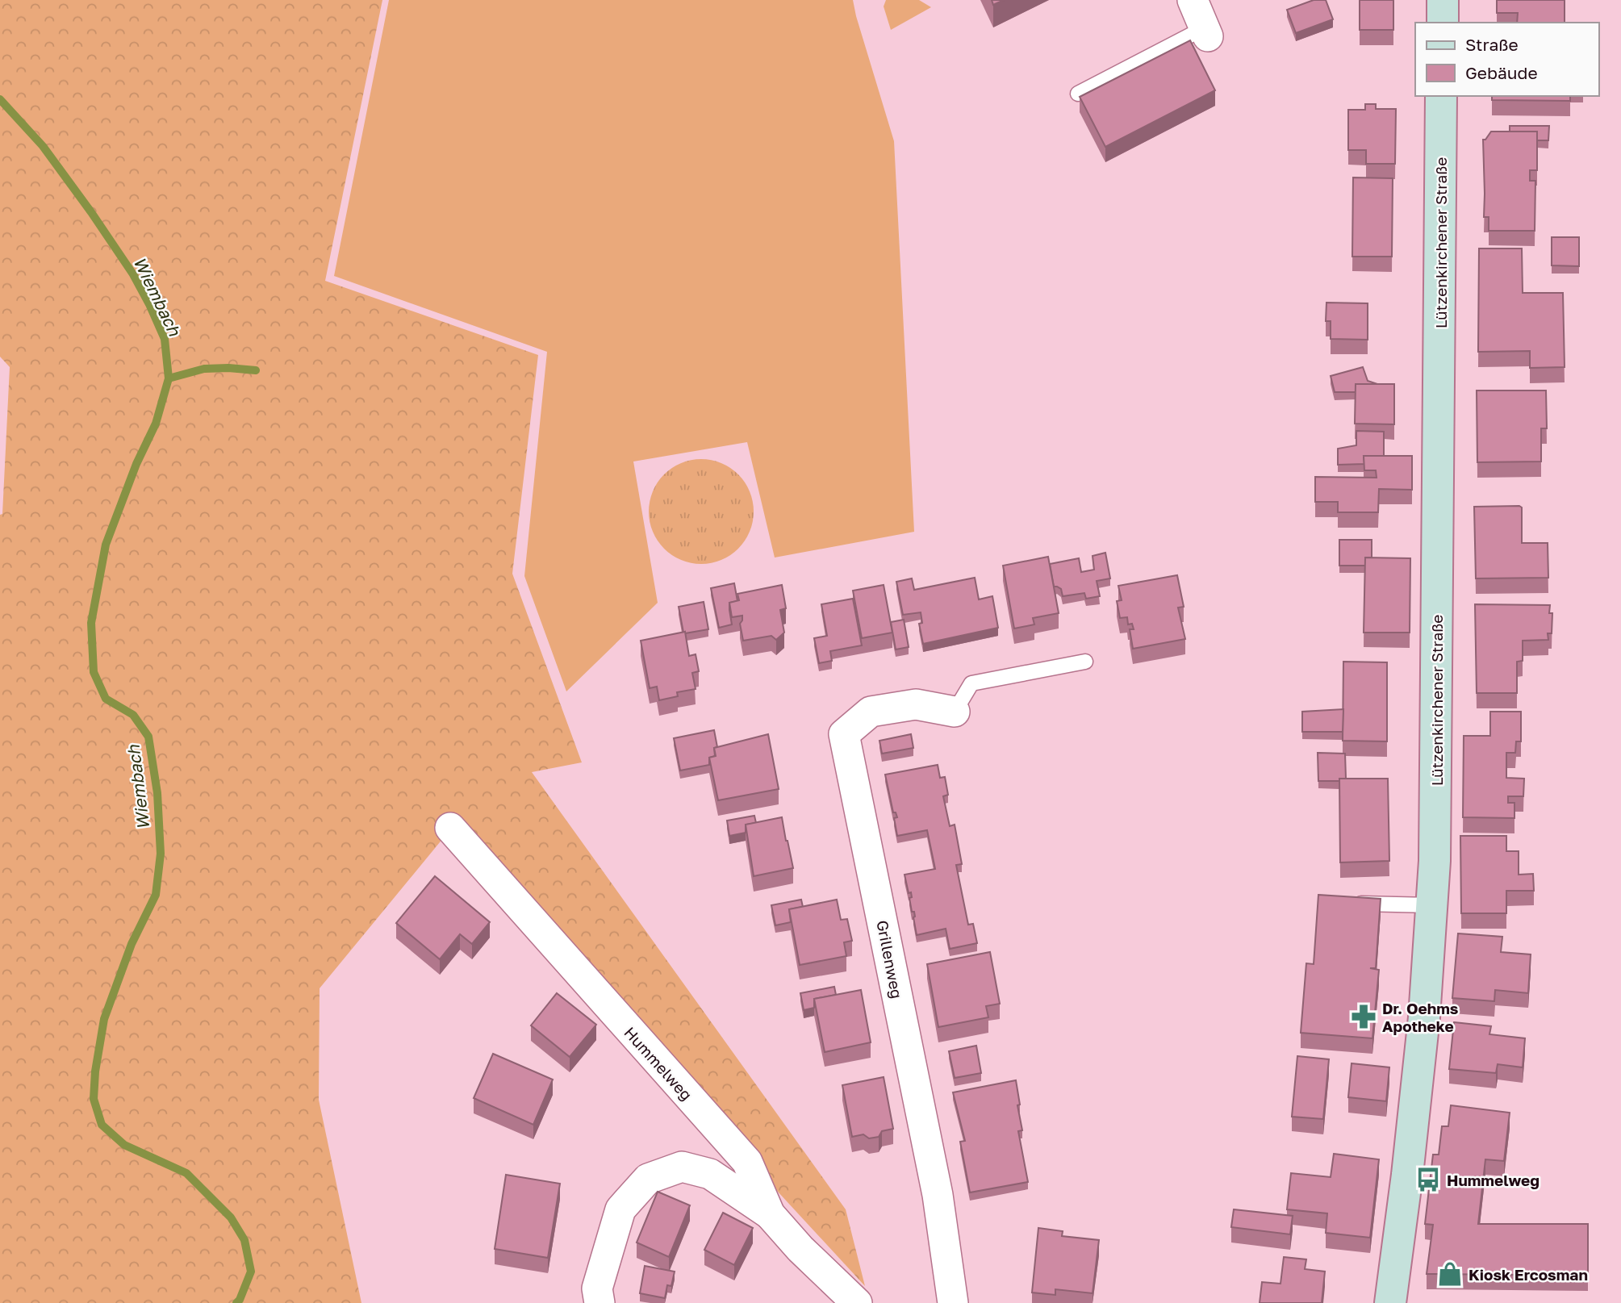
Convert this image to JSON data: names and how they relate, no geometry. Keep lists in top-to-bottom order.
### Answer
{
  "streets": {
    "main road": ["Lützenkirchener Straße"],
    "street": ["Grillenweg", "Hummelweg"]
  },
  "water": ["Wiembach"],
  "places": {
    "pharmacy": ["Dr. Oehms Apotheke"],
    "bus stop": ["Hummelweg"],
    "shop": ["Kiosk Ercosman"]
  },
  "legend": ["Straße", "Gebäude"]
}
